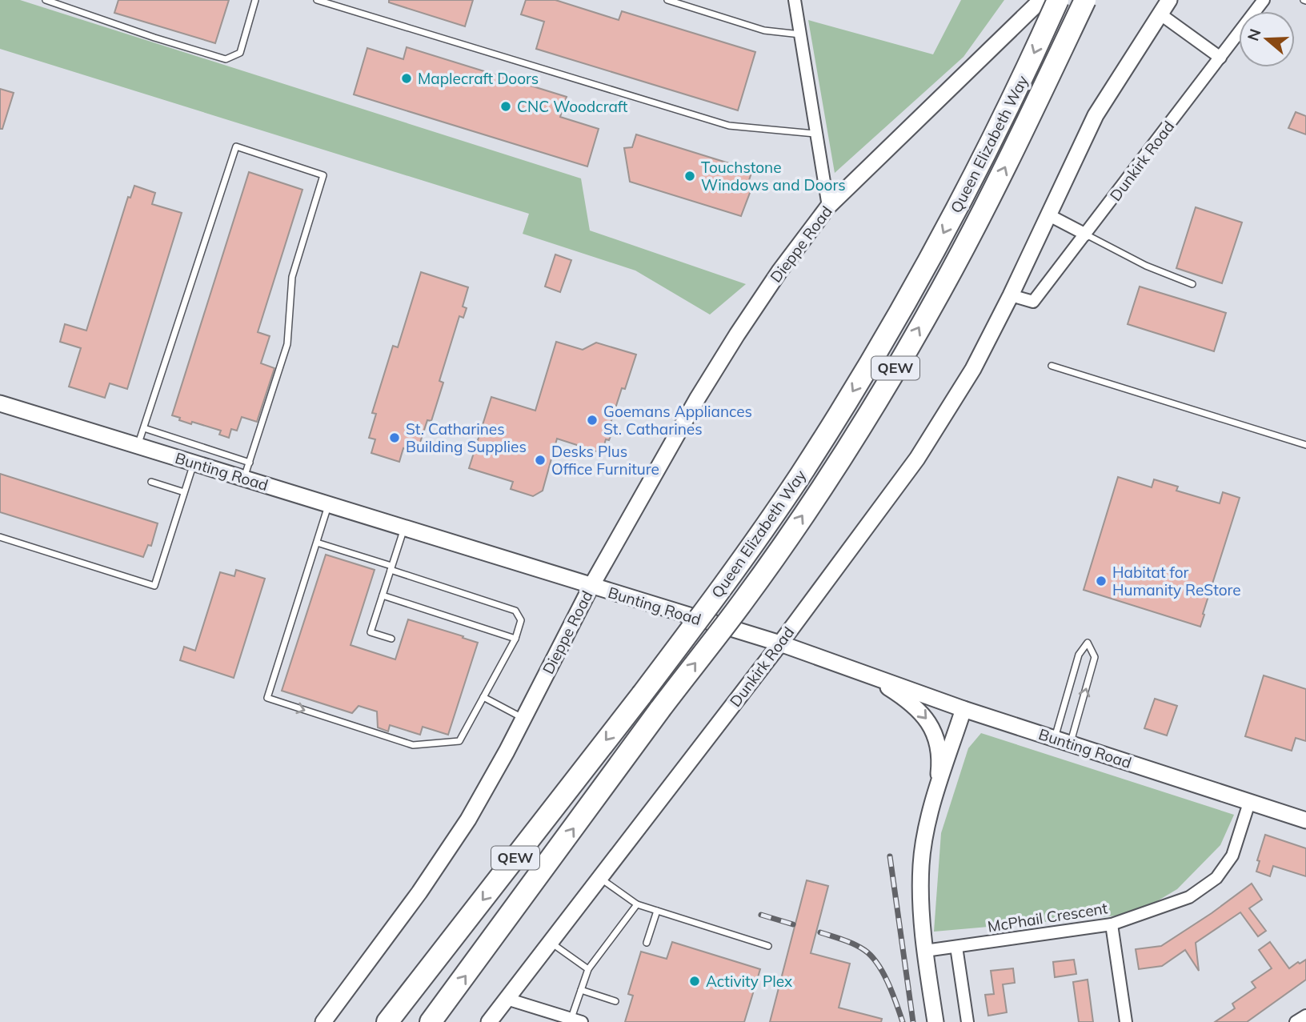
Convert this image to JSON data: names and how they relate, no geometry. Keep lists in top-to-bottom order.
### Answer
{
  "streets": {
    "highway": ["Queen Elizabeth Way", "QEW"],
    "street": [
      "Dunkirk Road",
      "Dieppe Road",
      "Bunting Road",
      "McPhail Crescent"
    ]
  },
  "crossings": [
    ["Dunkirk Road", "Bunting Road"],
    ["Dieppe Road", "Bunting Road"],
    ["Bunting Road", "McPhail Crescent"]
  ],
  "places": [
    "Maplecraft Doors",
    "CNC Woodcraft",
    "Touchstone Windows and Doors",
    "Goemans Appliances St. Catharines",
    "St. Catharines Building Supplies",
    "Desks Plus Office Furniture",
    "Habitat for Humanity ReStore",
    "Activity Plex"
  ],
  "north": "left"
}
